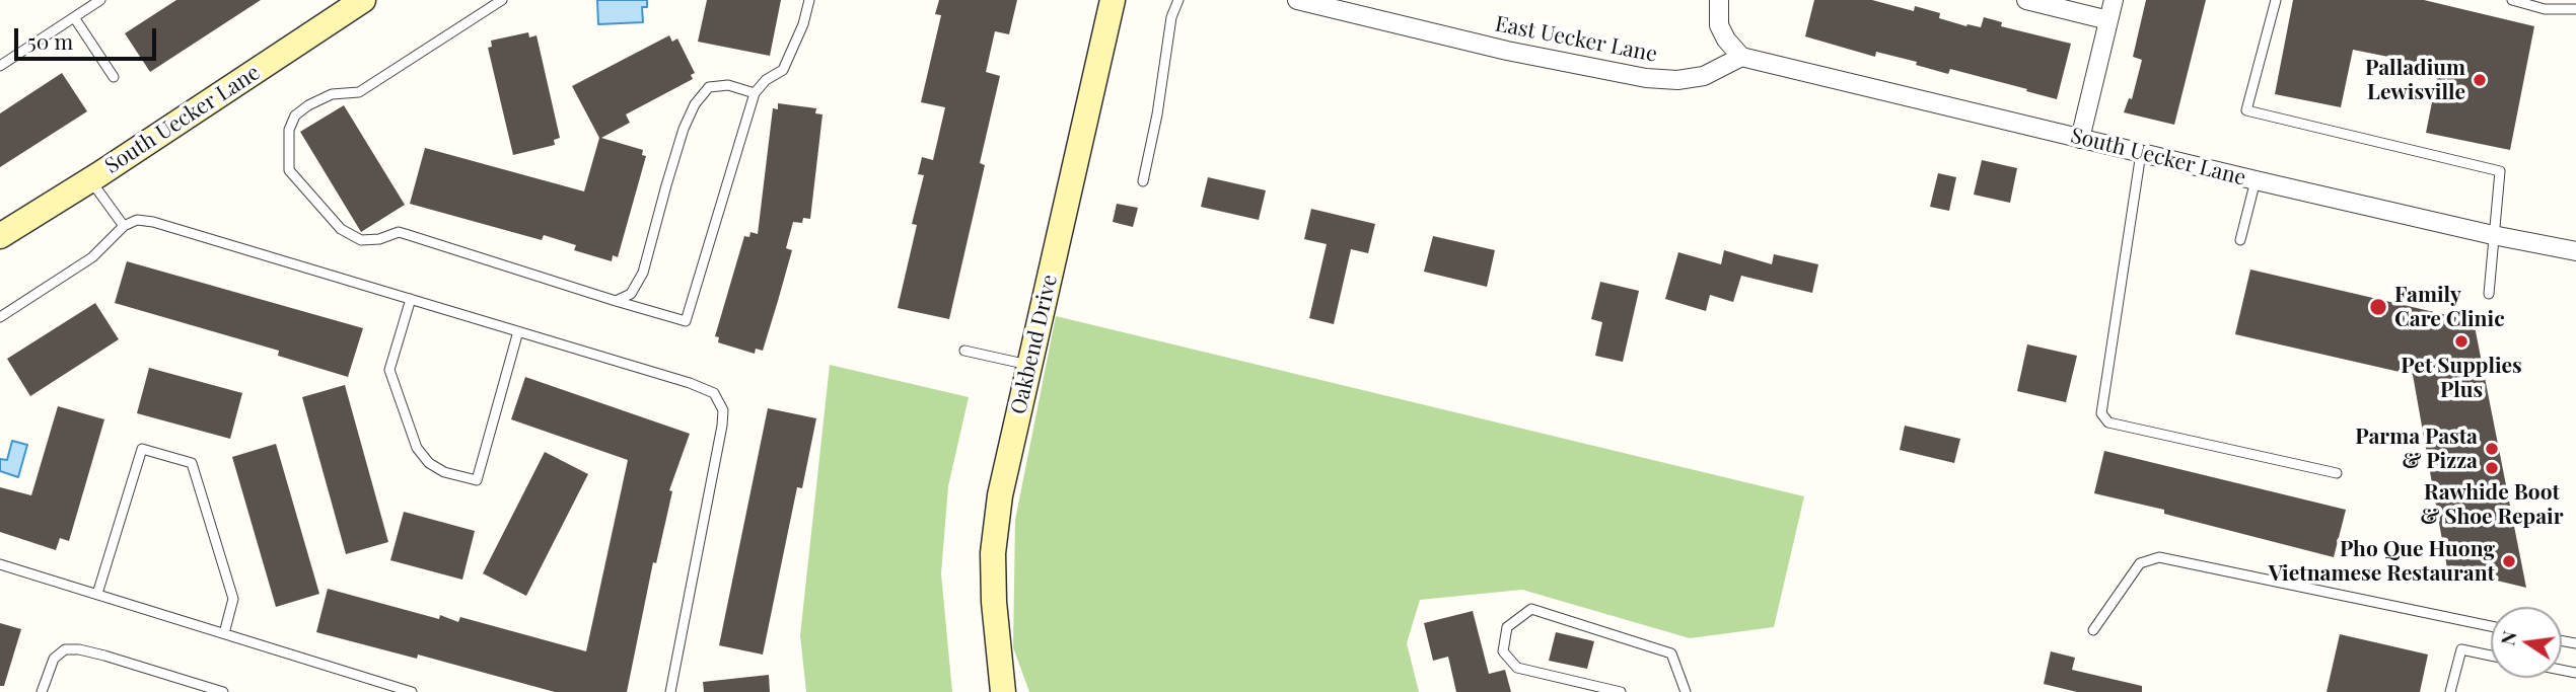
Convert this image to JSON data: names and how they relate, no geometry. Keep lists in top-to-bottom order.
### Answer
{
  "streets": {
    "street": ["East Uecker Lane", "South Uecker Lane", "Oakbend Drive"]
  },
  "crossings": [
    ["East Uecker Lane", "South Uecker Lane"]
  ],
  "places": [
    "Palladium Lewisville",
    "Family Care Clinic",
    "Pet Supplies Plus",
    "Parma Pasta & Pizza",
    "Rawhide Boot & Shoe Repair",
    "Pho Que Huong Vietnamese Restaurant"
  ],
  "scale_bar": "50 m",
  "north": "left"
}
